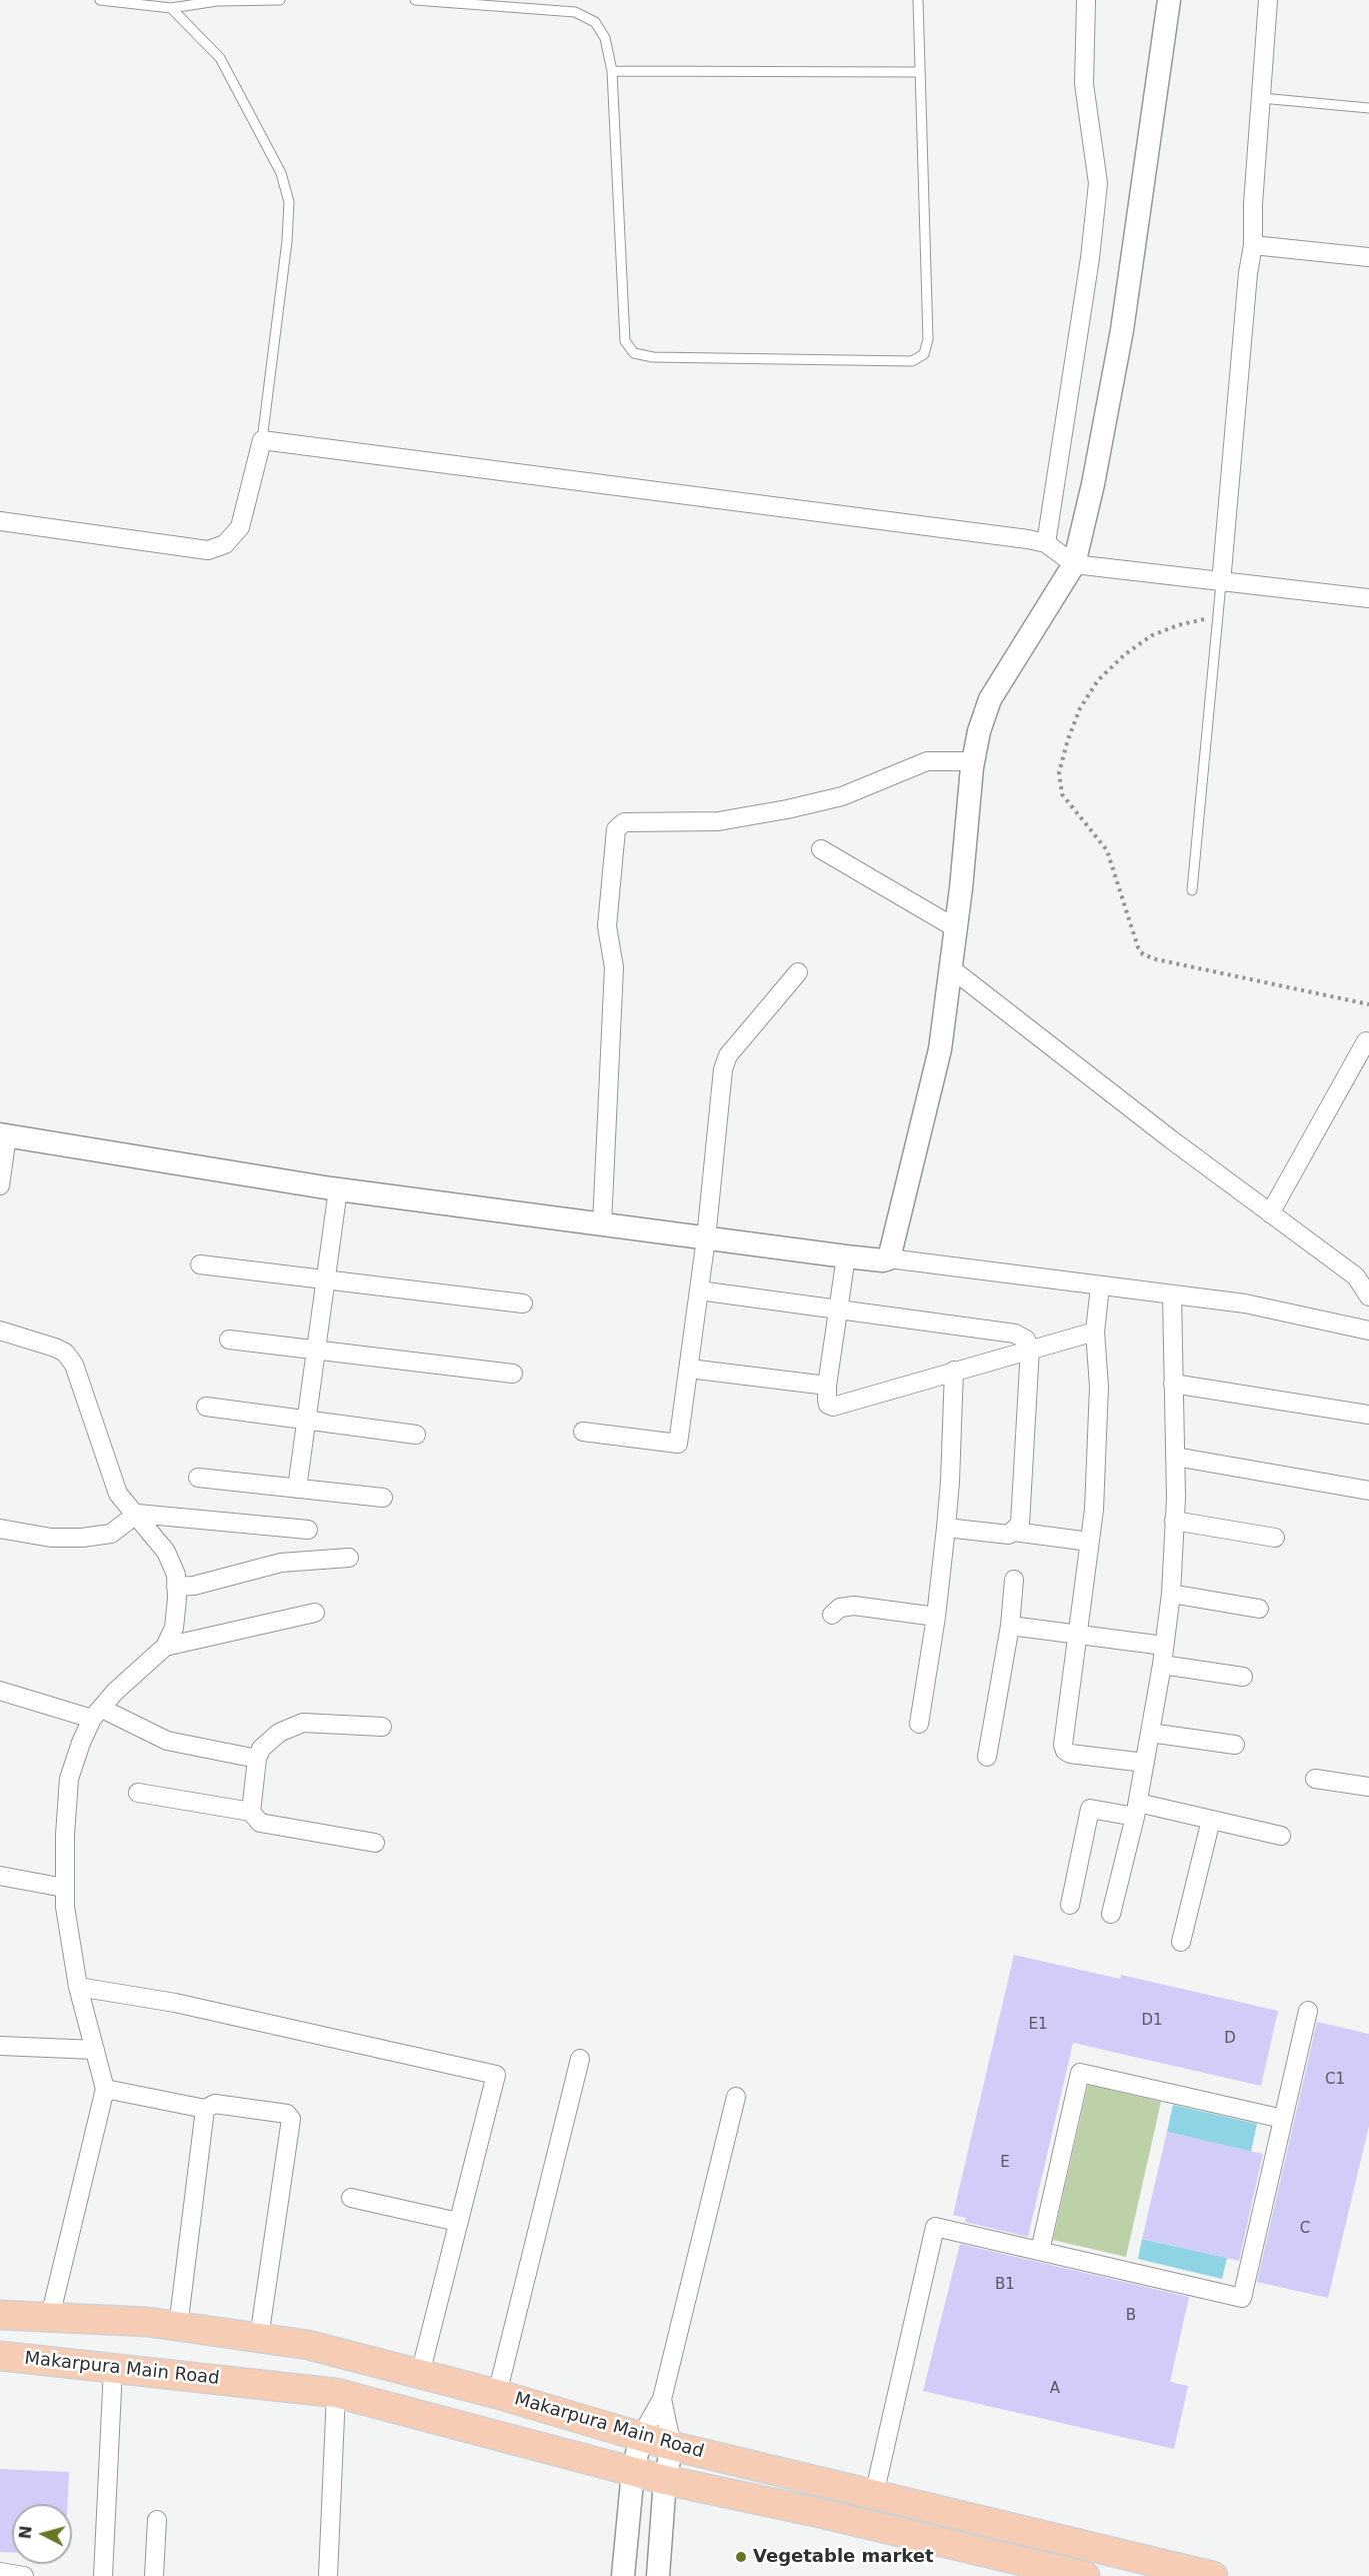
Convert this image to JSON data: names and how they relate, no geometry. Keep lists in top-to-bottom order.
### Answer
{
  "streets": {
    "highway": ["Makarpura Main Road"]
  },
  "places": ["Vegetable market"],
  "house_numbers": [
    "D1",
    "E1",
    "D",
    "C1",
    "E",
    "C",
    "B1",
    "B",
    "A"
  ],
  "north": "left"
}
